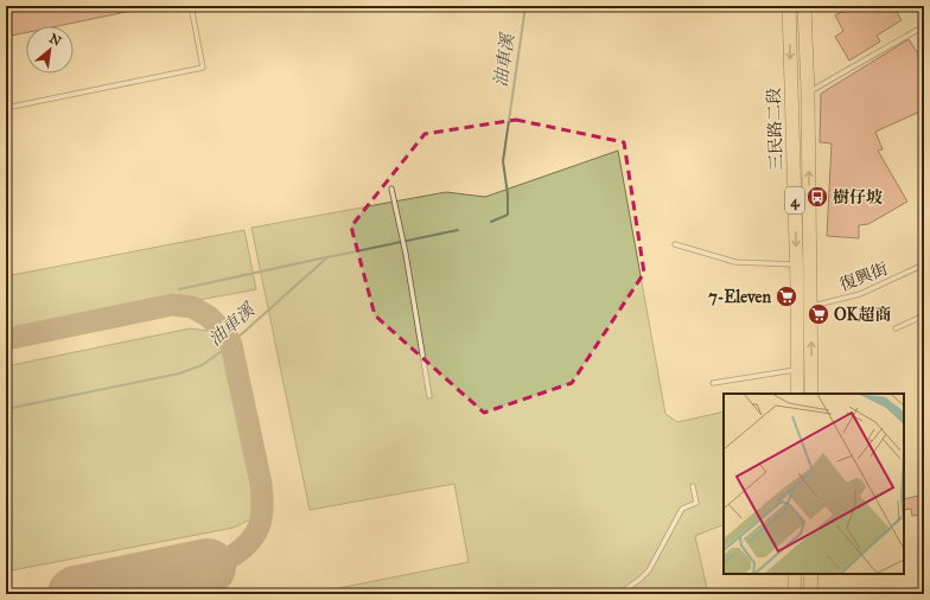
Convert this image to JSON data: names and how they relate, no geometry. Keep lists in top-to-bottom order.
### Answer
{
  "streets": {
    "main road": ["三民路二段", "4"],
    "lane": ["復興街"]
  },
  "crossings": [
    ["三民路二段", "復興街"]
  ],
  "water": ["油車溪"],
  "places": {
    "bus stop": ["樹仔坡"],
    "supermarket": ["7-Eleven", "OK超商"]
  },
  "north": "top right"
}
